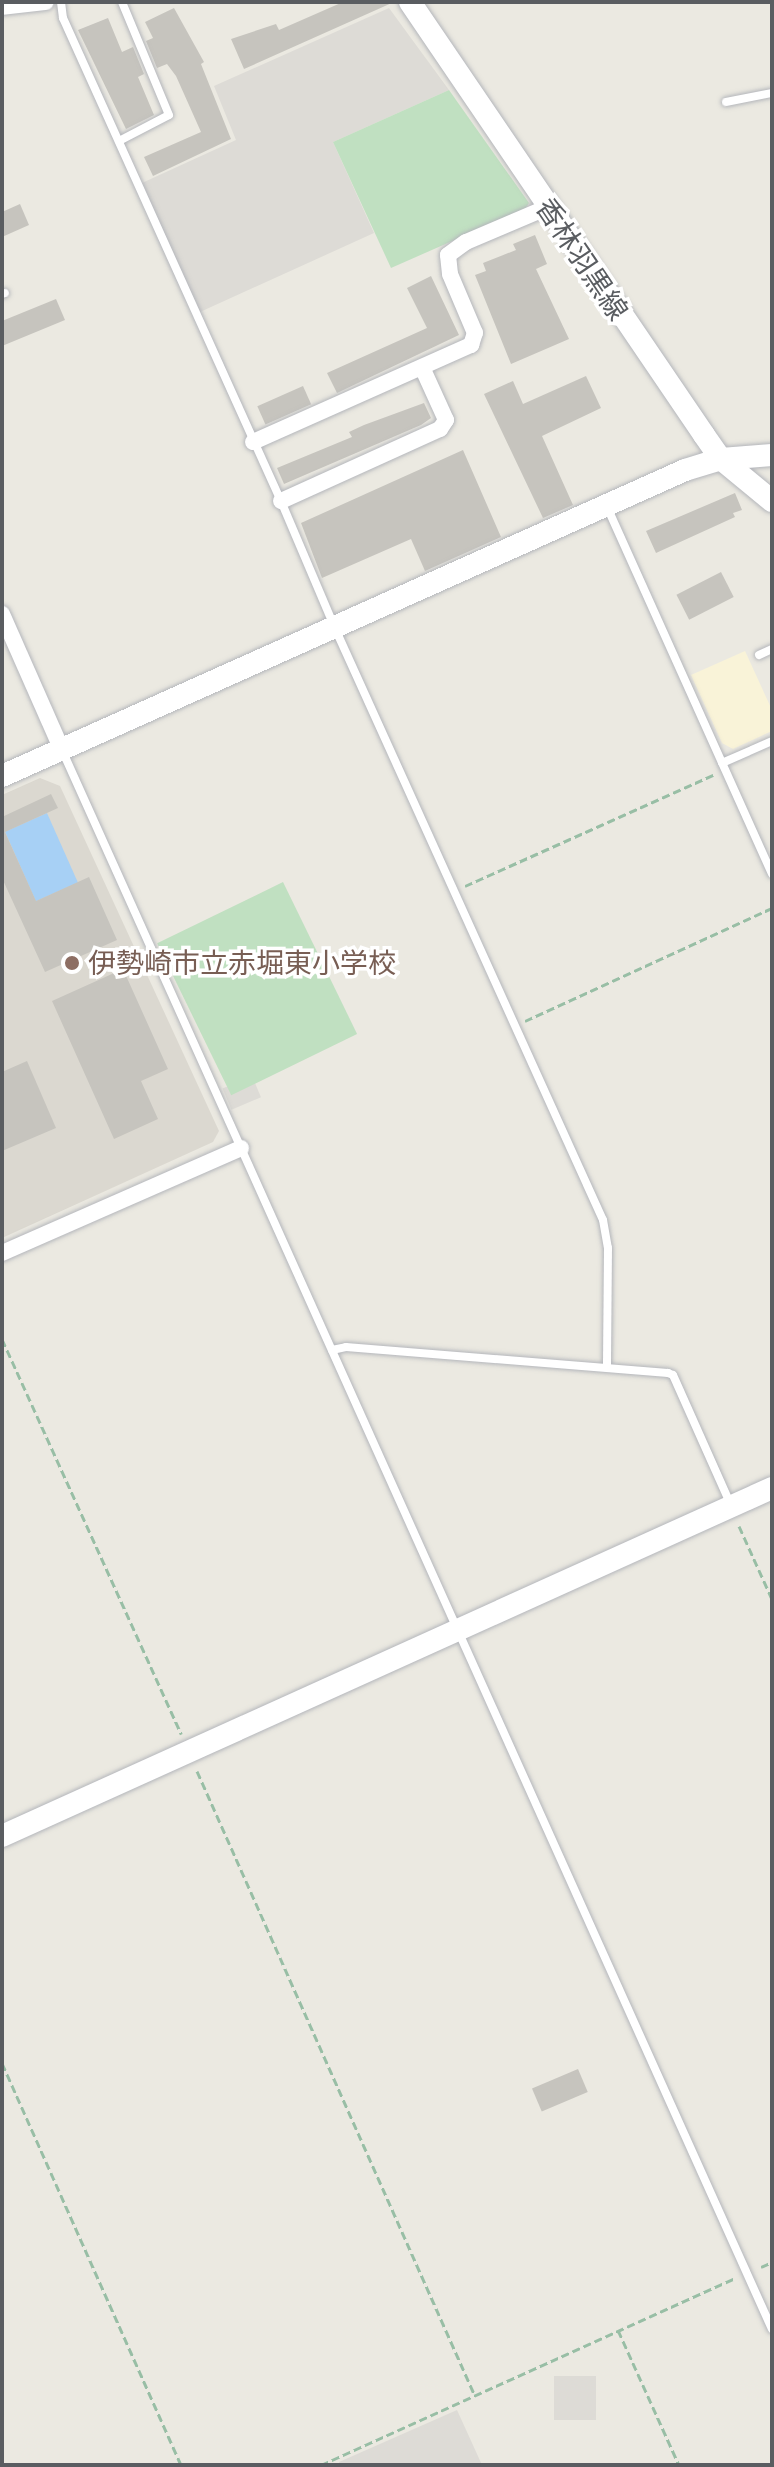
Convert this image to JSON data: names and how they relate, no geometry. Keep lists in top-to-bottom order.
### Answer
{
  "streets": {
    "street": ["香林羽黒線"]
  },
  "places": ["伊勢崎市立赤堀東小学校"]
}
